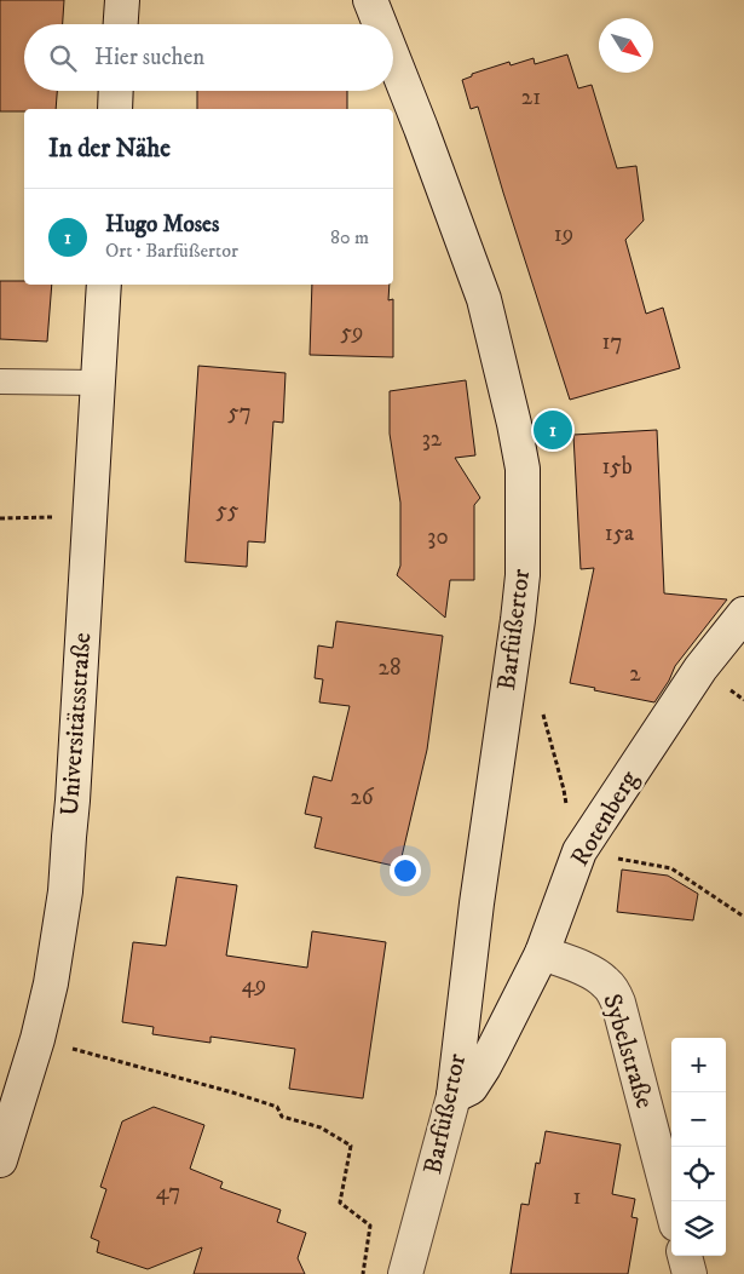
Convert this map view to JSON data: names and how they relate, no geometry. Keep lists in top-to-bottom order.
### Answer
{
  "streets": {
    "street": [
      "Barfüßertor",
      "Universitätsstraße",
      "Rotenberg",
      "Sybelstraße"
    ]
  },
  "crossings": [
    ["Barfüßertor", "Rotenberg"],
    ["Rotenberg", "Sybelstraße"]
  ],
  "house_numbers": [
    "21",
    "19",
    "59",
    "17",
    "57",
    "32",
    "15b",
    "55",
    "15a",
    "30",
    "28",
    "2",
    "26",
    "49",
    "47",
    "1"
  ],
  "north": "bottom right",
  "page": {
    "search": "Hier suchen",
    "heading": "In der Nähe",
    "list": [
      {
        "mark": "1",
        "name": "Hugo Moses",
        "note": "Ort · Barfüßertor",
        "value": "80 m"
      }
    ],
    "pins": "1",
    "map_buttons": ["+", "−"]
  }
}
